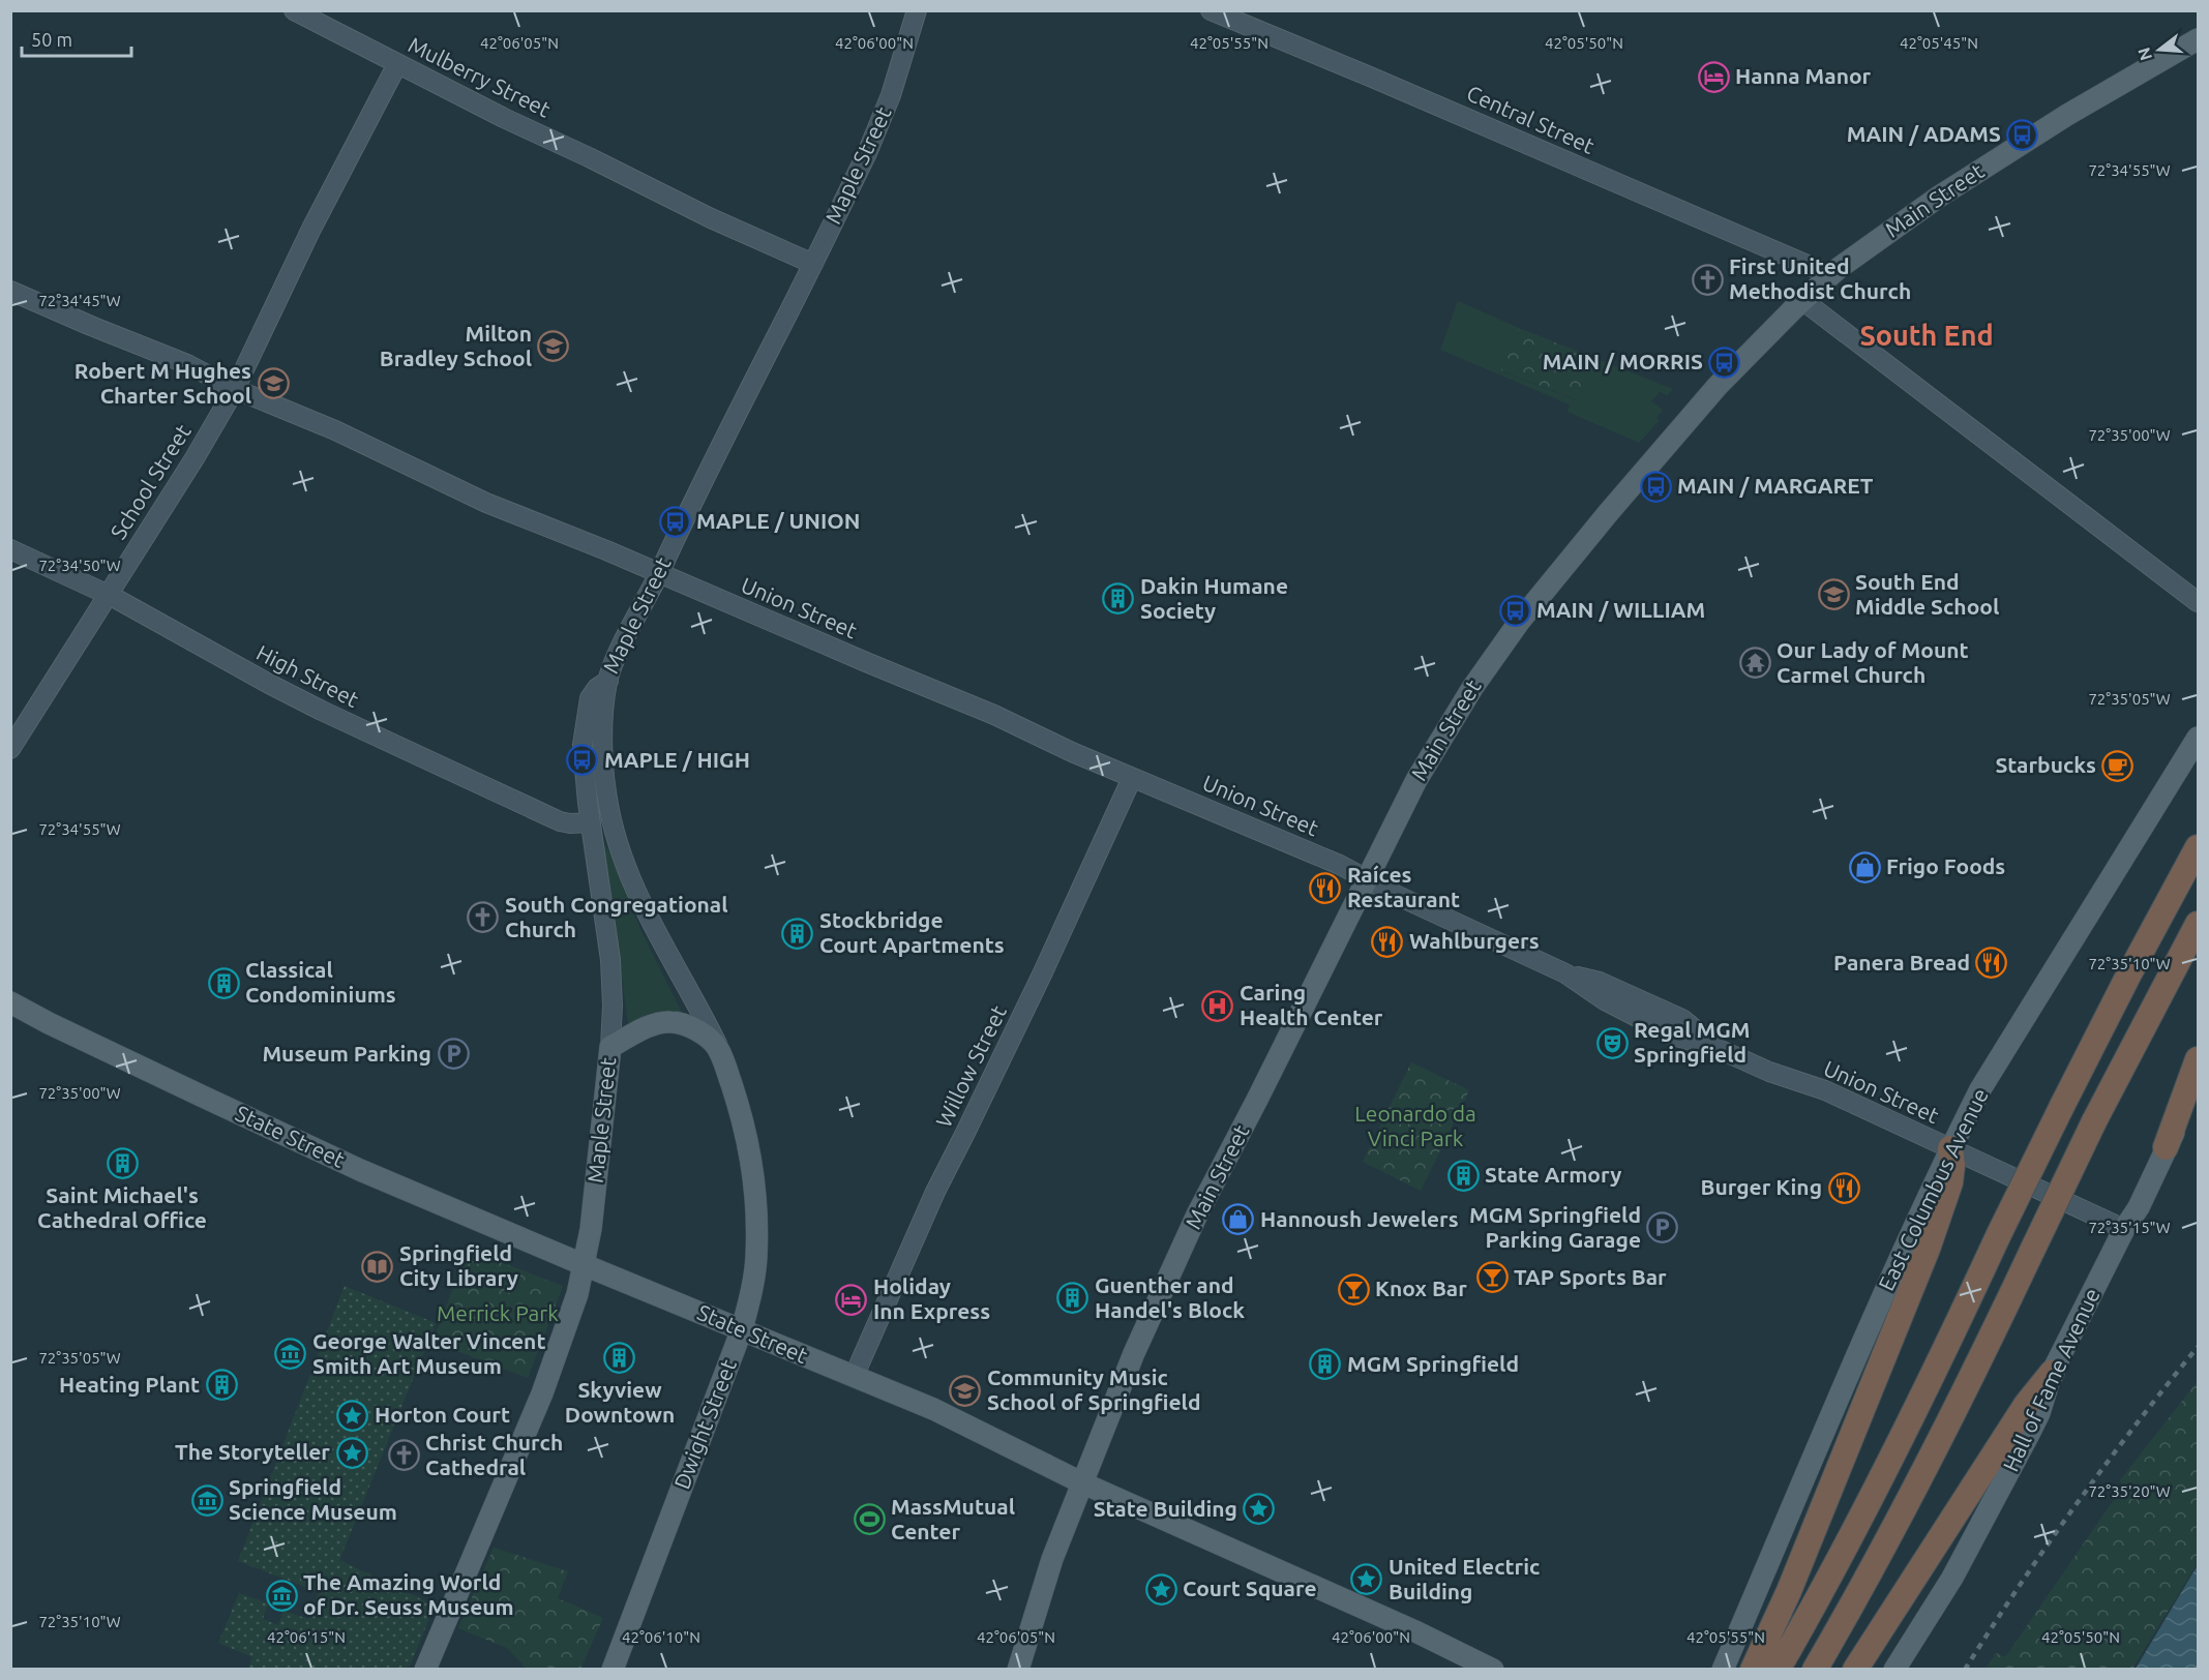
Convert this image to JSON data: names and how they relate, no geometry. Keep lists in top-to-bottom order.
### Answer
{
  "streets": {
    "main road": [
      "Maple Street",
      "Main Street",
      "State Street",
      "East Columbus Avenue",
      "Hall of Fame Avenue",
      "Dwight Street"
    ],
    "street": [
      "Mulberry Street",
      "Central Street",
      "School Street",
      "Union Street",
      "High Street",
      "Willow Street"
    ]
  },
  "crossings": [
    ["Mulberry Street", "Maple Street"],
    ["Mulberry Street", "School Street"],
    ["Central Street", "Main Street"],
    ["Maple Street", "Union Street"],
    ["Maple Street", "High Street"],
    ["Maple Street", "State Street"],
    ["Maple Street", "Dwight Street"],
    ["Main Street", "Union Street"],
    ["Main Street", "State Street"],
    ["School Street", "Union Street"],
    ["School Street", "High Street"],
    ["Union Street", "Willow Street"],
    ["Union Street", "East Columbus Avenue"],
    ["Union Street", "Hall of Fame Avenue"],
    ["Willow Street", "State Street"],
    ["State Street", "Dwight Street"]
  ],
  "districts": ["South End"],
  "parks": ["Leonardo da Vinci Park", "Merrick Park"],
  "places": {
    "hotel": ["Hanna Manor", "Holiday Inn Express"],
    "bus stop": [
      "MAIN / ADAMS",
      "MAIN / MORRIS",
      "MAIN / MARGARET",
      "MAPLE / UNION",
      "MAIN / WILLIAM",
      "MAPLE / HIGH"
    ],
    "church": ["First United Methodist Church", "South Congregational Church", "Christ Church Cathedral"],
    "school or university": [
      "Milton Bradley School",
      "Robert M Hughes Charter School",
      "South End Middle School",
      "Community Music School of Springfield"
    ],
    "building": [
      "Dakin Humane Society",
      "Stockbridge Court Apartments",
      "Classical Condominiums",
      "Saint Michael's Cathedral Office",
      "State Armory",
      "Guenther and Handel's Block",
      "Skyview Downtown",
      "MGM Springfield",
      "Heating Plant"
    ],
    "temple": ["Our Lady of Mount Carmel Church"],
    "cafe": ["Starbucks"],
    "shop": ["Frigo Foods", "Hannoush Jewelers"],
    "restaurant": [
      "Raíces Restaurant",
      "Wahlburgers",
      "Panera Bread",
      "Burger King"
    ],
    "hospital": ["Caring Health Center"],
    "theatre": ["Regal MGM Springfield"],
    "parking": ["Museum Parking", "MGM Springfield Parking Garage"],
    "library": ["Springfield City Library"],
    "bar": ["TAP Sports Bar", "Knox Bar"],
    "museum": ["George Walter Vincent Smith Art Museum", "Springfield Science Museum", "The Amazing World of Dr. Seuss Museum"],
    "place": [
      "Horton Court",
      "The Storyteller",
      "State Building",
      "United Electric Building",
      "Court Square"
    ],
    "sports": ["MassMutual Center"]
  },
  "scale_bar": "50 m",
  "north": "left",
  "coordinates": [
    "42°06'05\"N",
    "42°06'00\"N",
    "42°05'55\"N",
    "42°05'50\"N",
    "42°05'45\"N",
    "72°34'55\"W",
    "72°34'45\"W",
    "72°35'00\"W",
    "72°34'50\"W",
    "72°35'05\"W",
    "72°35'10\"W",
    "72°35'15\"W",
    "72°35'20\"W",
    "42°06'15\"N",
    "42°06'10\"N"
  ]
}
